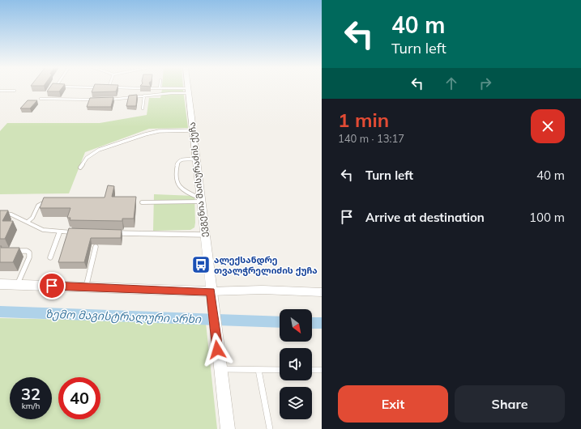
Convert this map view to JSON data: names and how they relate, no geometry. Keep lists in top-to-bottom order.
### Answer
{
  "streets": {
    "street": ["ევგენია მაისურაძის ქუჩა"]
  },
  "water": ["ზემო მაგისტრალური არხი"],
  "places": {
    "bus stop": ["ალექსანდრე თვალჭრელიძის ქუჩა"]
  },
  "north": "bottom right",
  "page": {
    "turn": ["40 m", "Turn left"],
    "heading": ["1 min", "140 m · 13:17"],
    "list": [
      {
        "name": "Turn left",
        "value": "40 m"
      },
      {
        "name": "Arrive at destination",
        "value": "100 m"
      }
    ],
    "speed": "32 km/h",
    "limit": "40",
    "buttons": ["Exit", "Share"]
  }
}
